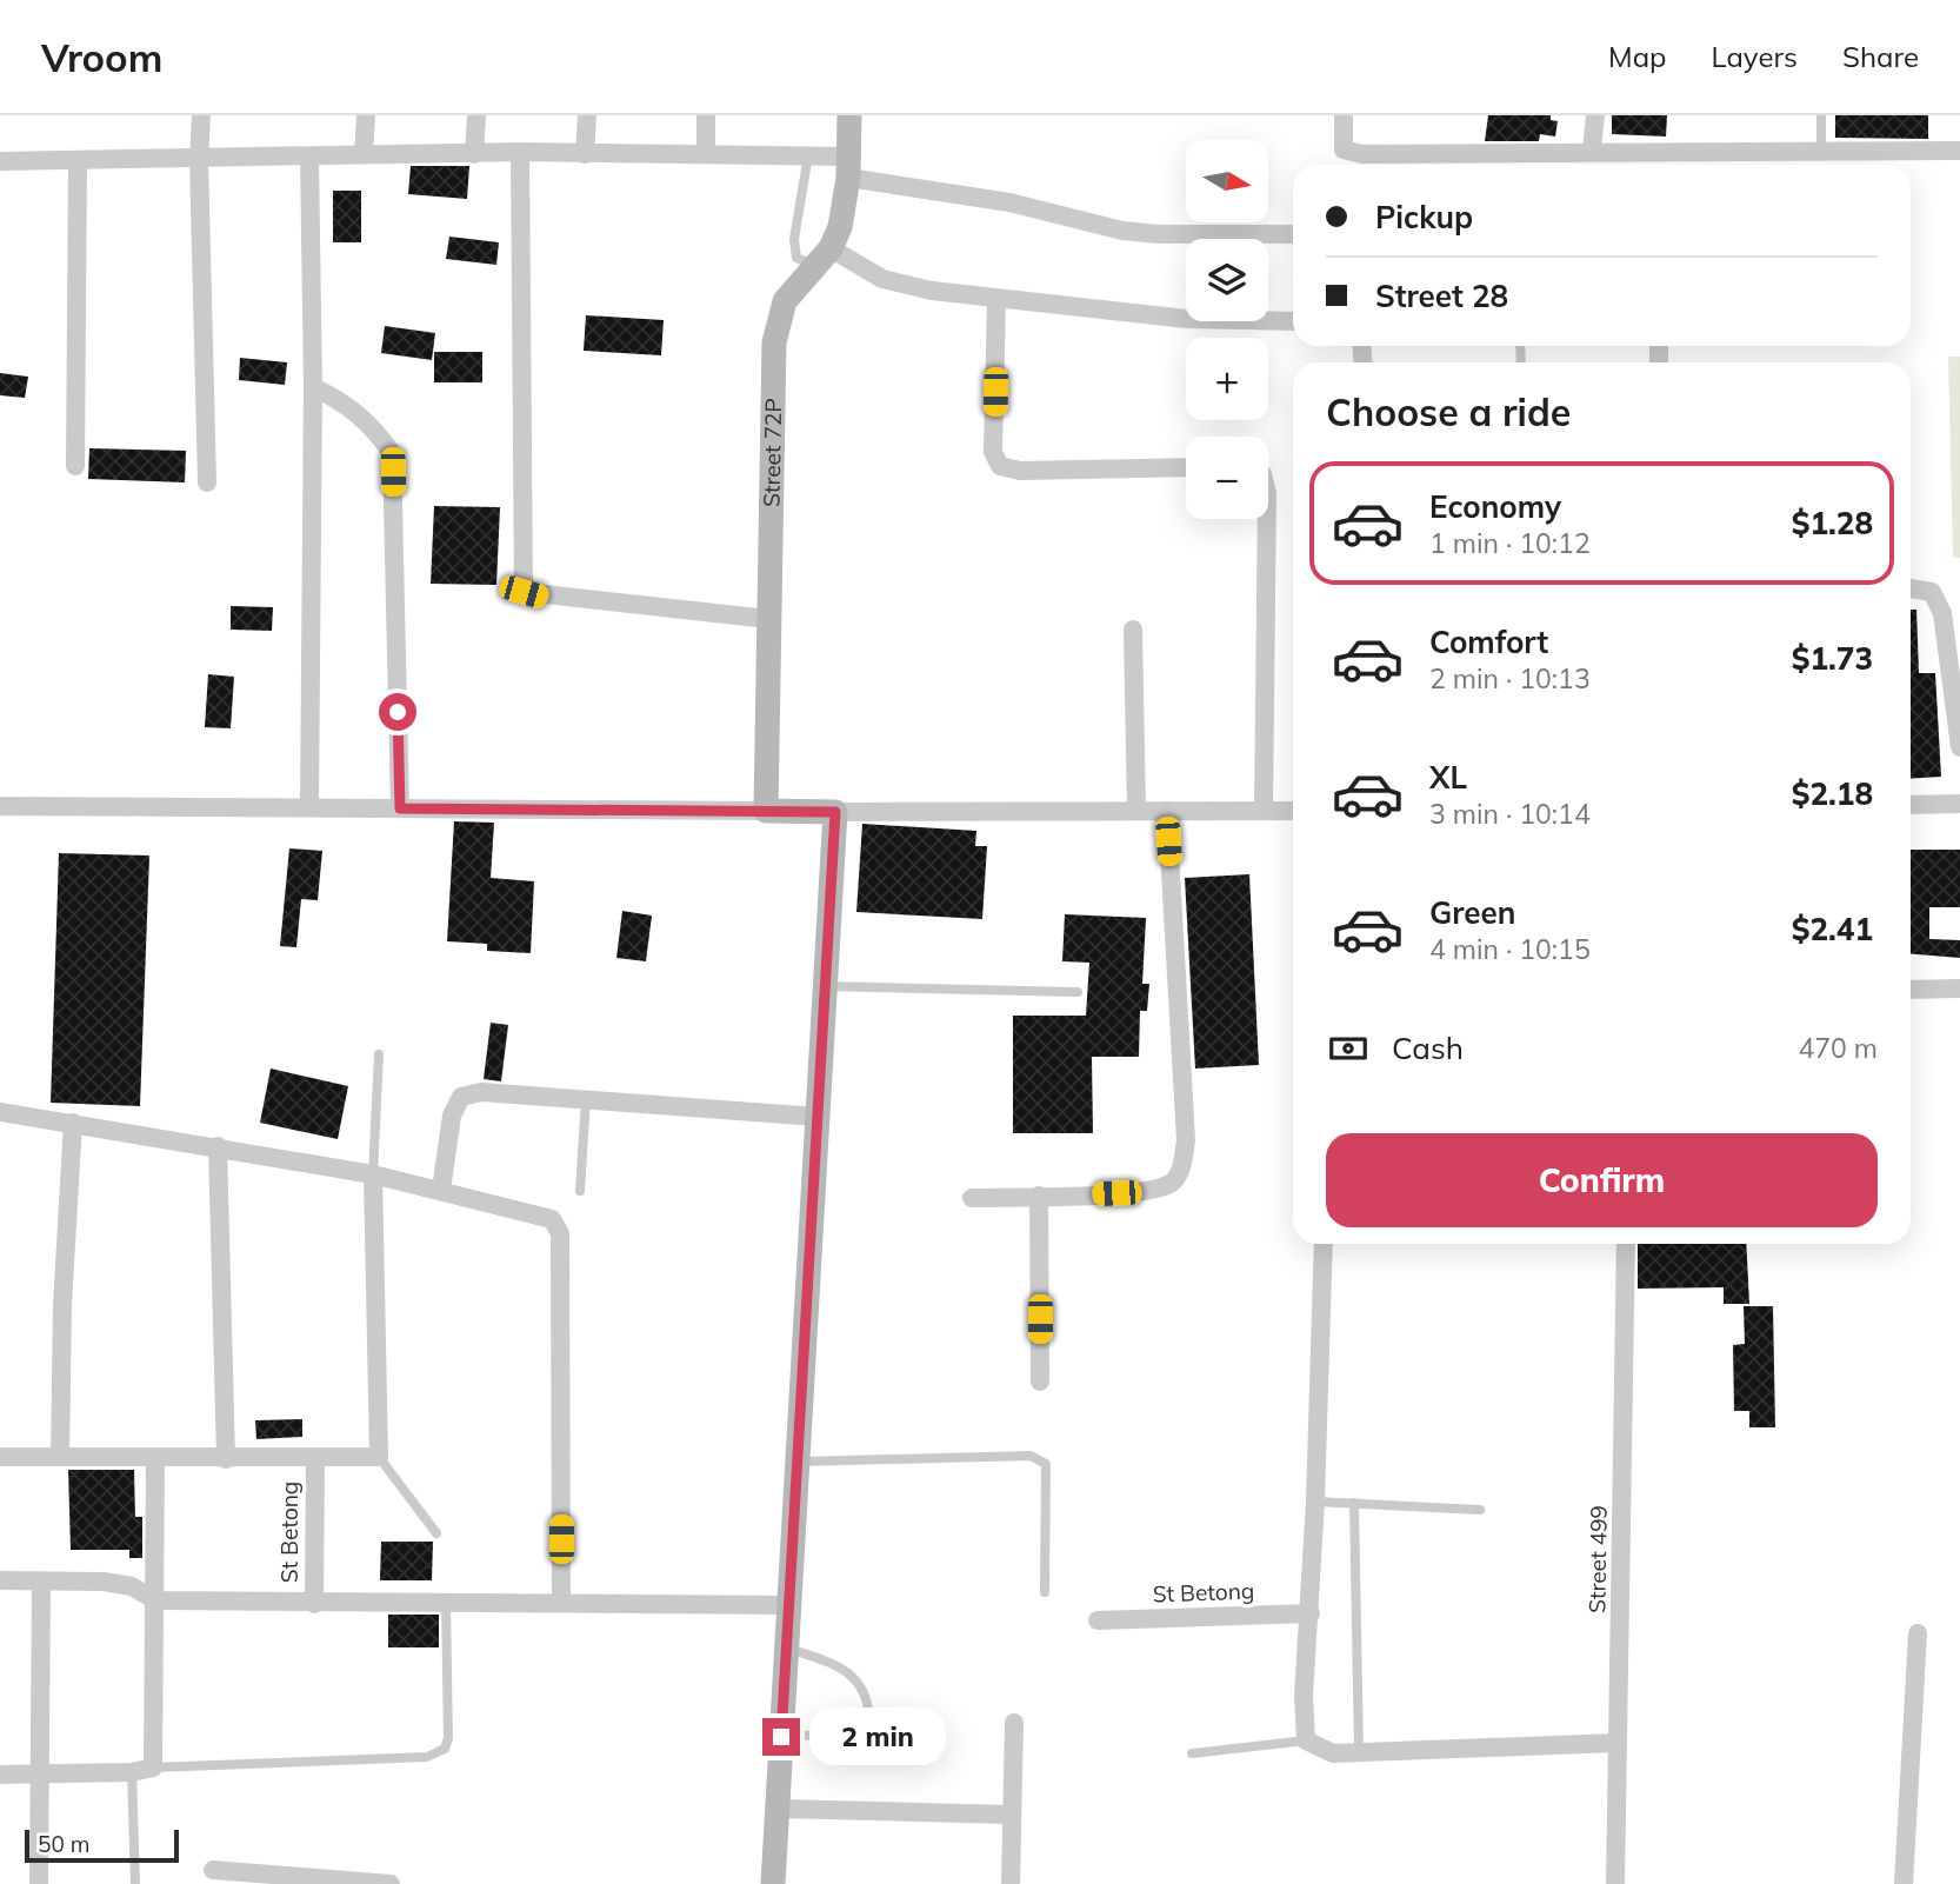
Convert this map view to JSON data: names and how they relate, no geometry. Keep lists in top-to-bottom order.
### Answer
{
  "streets": {
    "street": ["Street 72P", "St Betong", "Street 499"]
  },
  "scale_bar": "50 m",
  "north": "right",
  "page": {
    "header": "Vroom",
    "nav": ["Map", "Layers", "Share"],
    "map_buttons": ["+", "−"],
    "banner": ["Pickup", "Street 28"],
    "heading": "Choose a ride",
    "list": [
      {
        "name": "Economy",
        "note": "1 min · 10:12",
        "value": "$1.28"
      },
      {
        "name": "Comfort",
        "note": "2 min · 10:13",
        "value": "$1.73"
      },
      {
        "name": "XL",
        "note": "3 min · 10:14",
        "value": "$2.18"
      },
      {
        "name": "Green",
        "note": "4 min · 10:15",
        "value": "$2.41"
      }
    ],
    "pay": ["Cash", "470 m"],
    "buttons": "Confirm",
    "bubble": "2 min",
    "scale": "50 m"
  }
}
